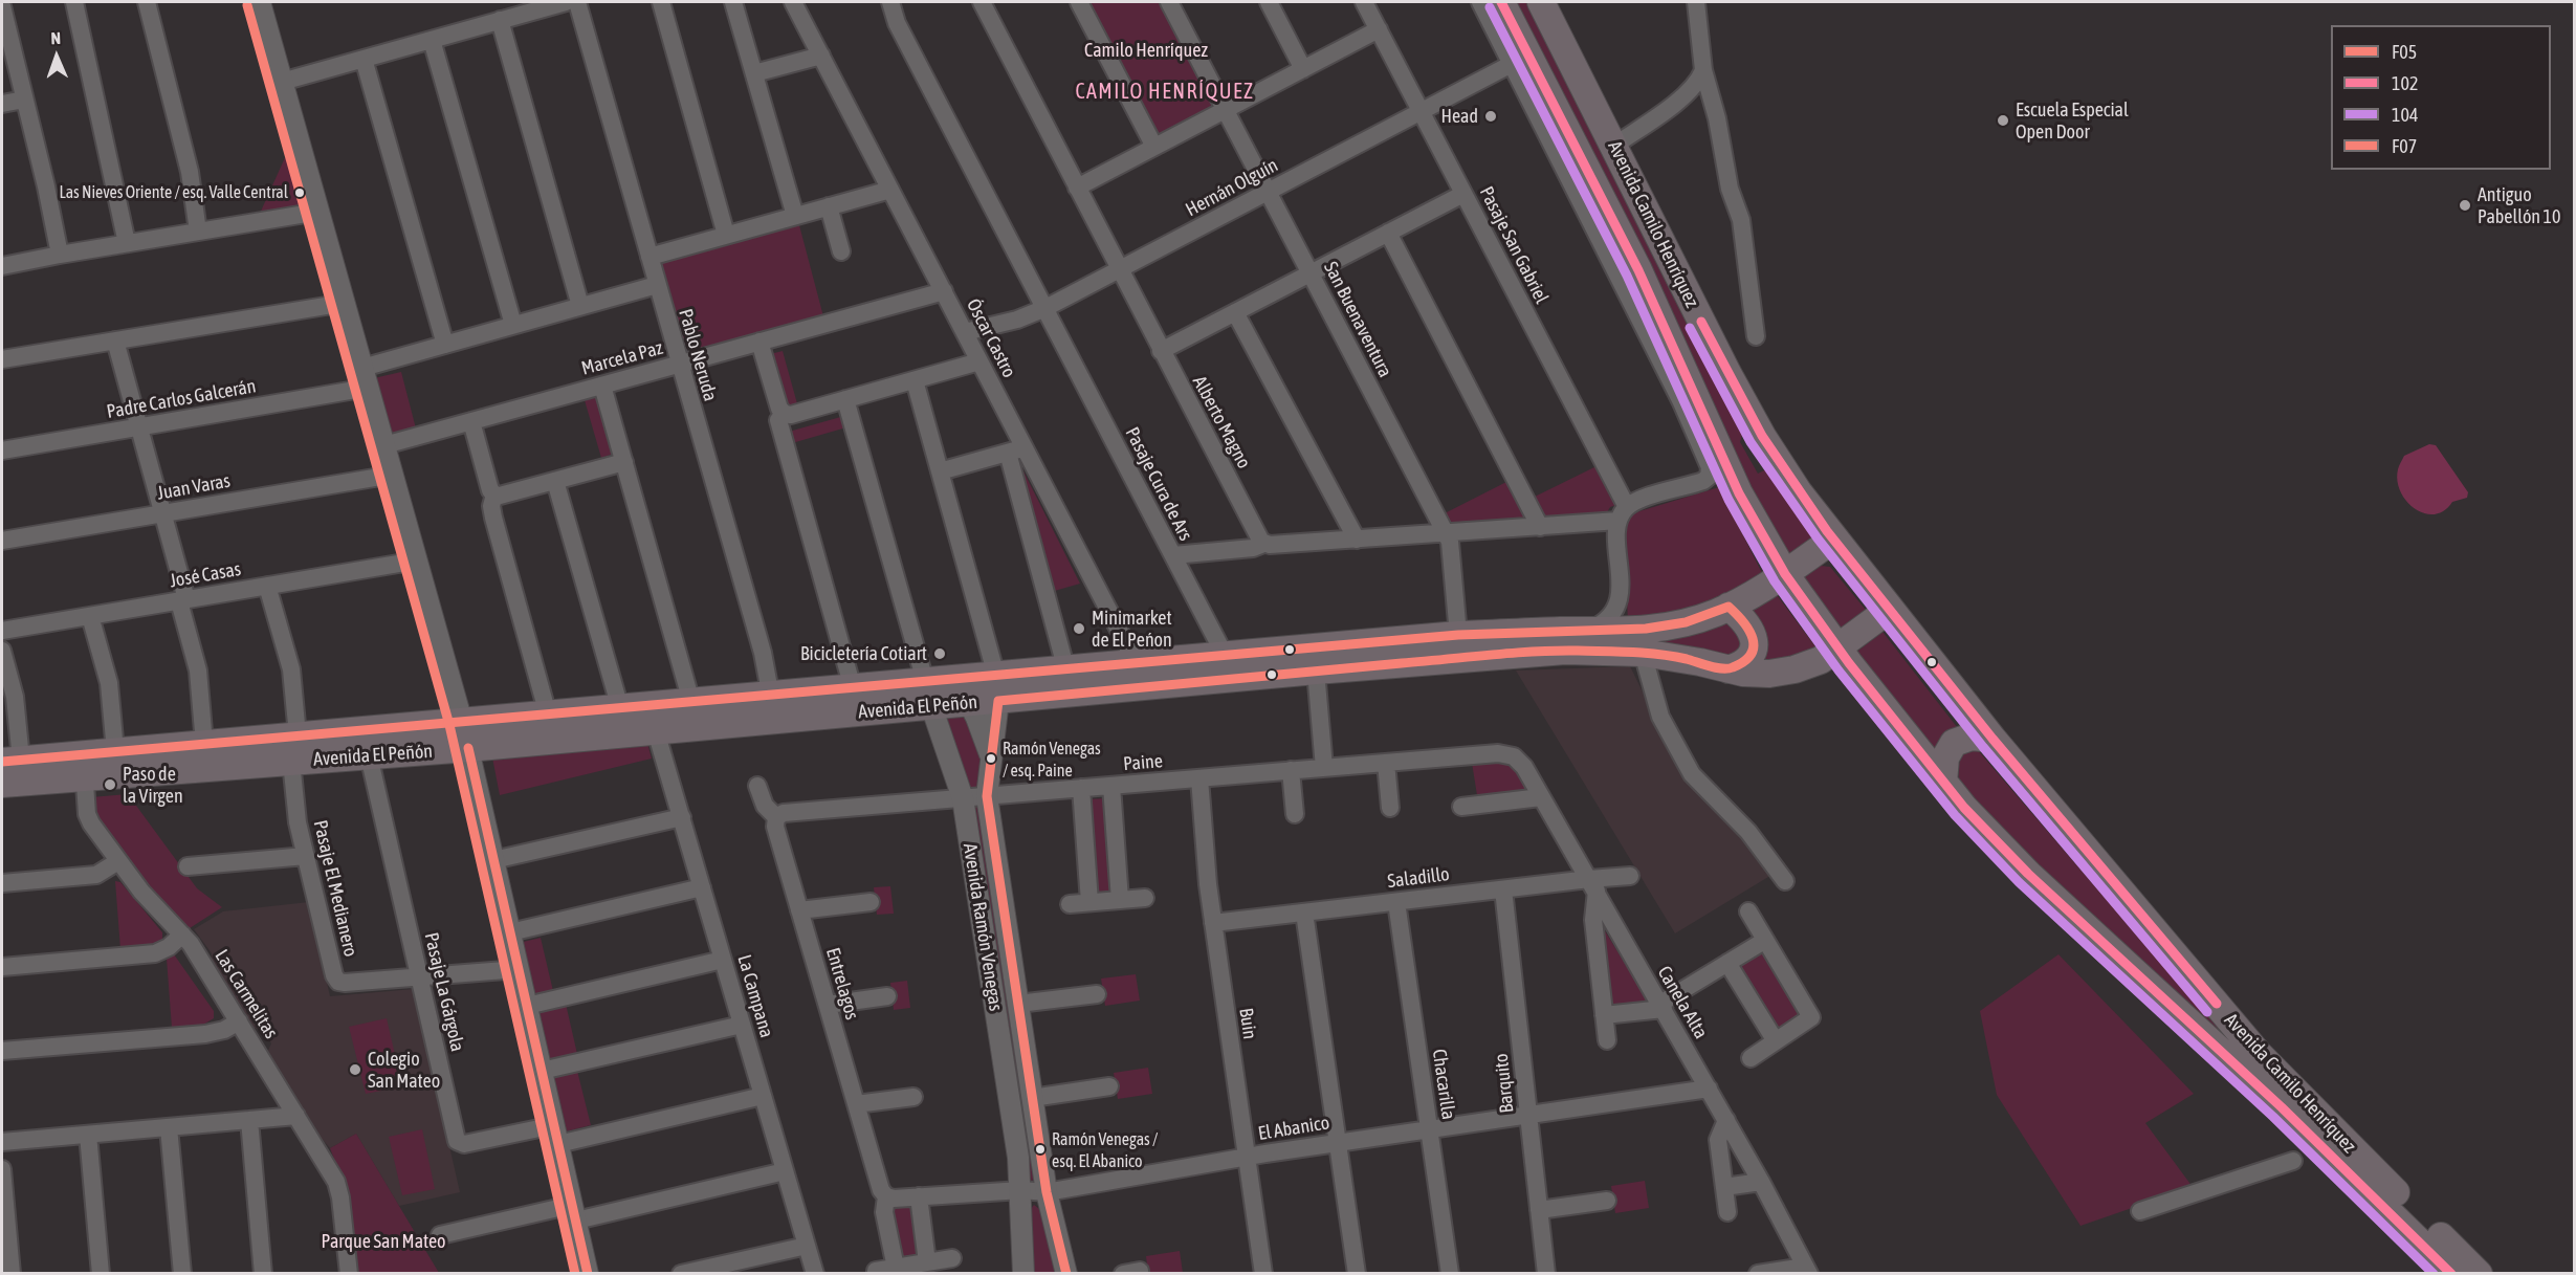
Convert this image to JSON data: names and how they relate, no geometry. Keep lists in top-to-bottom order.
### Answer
{
  "streets": {
    "main road": ["Avenida Camilo Henríquez", "Avenida El Peñón"],
    "street": [
      "Hernán Olguín",
      "Pasaje San Gabriel",
      "San Buenaventura",
      "Óscar Castro",
      "Pablo Neruda",
      "Marcela Paz",
      "Padre Carlos Galcerán",
      "Alberto Magno",
      "Pasaje Cura de Ars",
      "Juan Varas",
      "José Casas",
      "Paine",
      "Saladillo",
      "Pasaje El Medianero",
      "Avenida Ramón Venegas",
      "Entrelagos",
      "Pasaje La Gárgola",
      "Las Carmelitas",
      "La Campana",
      "Canela Alta",
      "Buin",
      "Barquito",
      "Chacarilla",
      "El Abanico"
    ]
  },
  "crossings": [
    ["Hernán Olguín", "Pasaje San Gabriel"],
    ["Hernán Olguín", "San Buenaventura"],
    ["Hernán Olguín", "Óscar Castro"],
    ["Hernán Olguín", "Alberto Magno"],
    ["Hernán Olguín", "Pasaje Cura de Ars"],
    ["Avenida Camilo Henríquez", "Avenida El Peñón"],
    ["San Buenaventura", "Avenida El Peñón"],
    ["Óscar Castro", "Marcela Paz"],
    ["Óscar Castro", "Avenida El Peñón"],
    ["Pablo Neruda", "Marcela Paz"],
    ["Pablo Neruda", "Padre Carlos Galcerán"],
    ["Pablo Neruda", "Avenida El Peñón"],
    ["Pasaje Cura de Ars", "Avenida El Peñón"],
    ["José Casas", "Pasaje El Medianero"],
    ["Avenida El Peñón", "Pasaje El Medianero"],
    ["Avenida El Peñón", "Avenida Ramón Venegas"],
    ["Avenida El Peñón", "Pasaje La Gárgola"],
    ["Avenida El Peñón", "Las Carmelitas"],
    ["Avenida El Peñón", "La Campana"],
    ["Paine", "Avenida Ramón Venegas"],
    ["Paine", "Entrelagos"],
    ["Paine", "Canela Alta"],
    ["Paine", "Buin"],
    ["Saladillo", "Canela Alta"],
    ["Saladillo", "Buin"],
    ["Saladillo", "Barquito"],
    ["Saladillo", "Chacarilla"],
    ["Pasaje El Medianero", "Pasaje La Gárgola"],
    ["Avenida Ramón Venegas", "El Abanico"],
    ["Entrelagos", "El Abanico"],
    ["Canela Alta", "El Abanico"],
    ["Buin", "El Abanico"],
    ["Barquito", "El Abanico"],
    ["Chacarilla", "El Abanico"]
  ],
  "districts": ["CAMILO HENRÍQUEZ"],
  "parks": ["Camilo Henríquez", "Parque San Mateo"],
  "places": [
    "Head",
    "Escuela Especial Open Door",
    "Las Nieves Oriente / esq. Valle Central",
    "Antiguo Pabellón 10",
    "Minimarket de El Peńon",
    "Bicicletería Cotiart",
    "Ramón Venegas / esq. Paine",
    "Paso de la Virgen",
    "Colegio San Mateo",
    "Ramón Venegas / esq. El Abanico"
  ],
  "lines": [
    "transit line 102",
    "transit line F07",
    "transit line 104",
    "transit line F05"
  ],
  "legend": [
    "F05",
    "102",
    "104",
    "F07"
  ],
  "north": "top"
}
